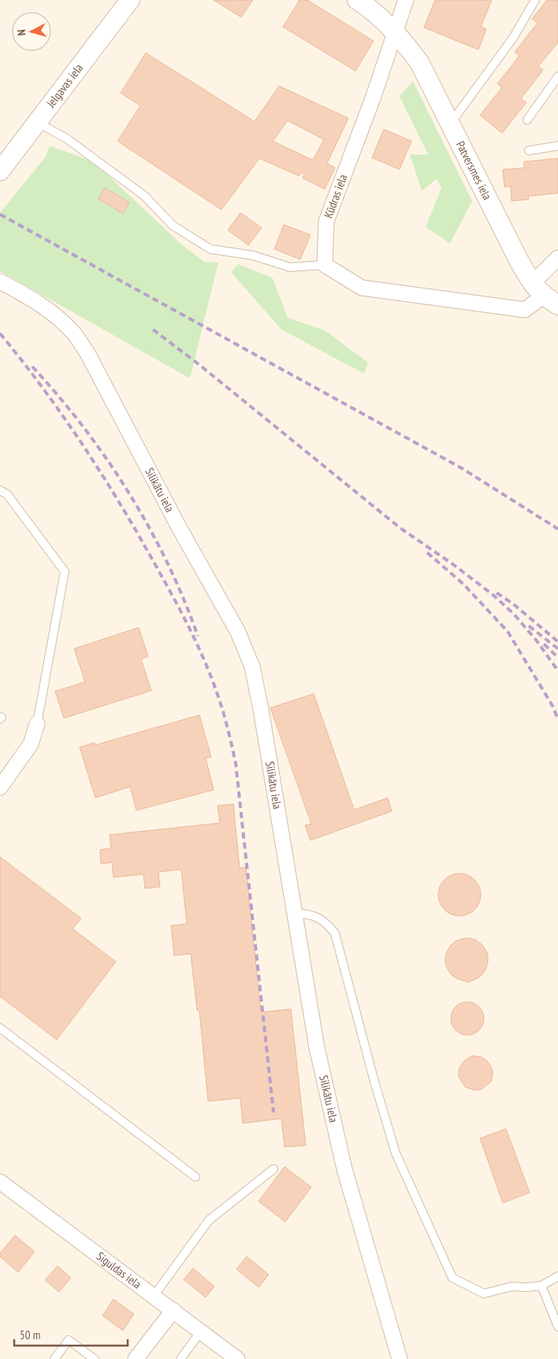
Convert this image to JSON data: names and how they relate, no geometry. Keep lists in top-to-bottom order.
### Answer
{
  "streets": {
    "street": [
      "Jelgavas iela",
      "Patversmes iela",
      "Kūdras iela",
      "Silikātu iela",
      "Siguldas iela"
    ]
  },
  "crossings": [
    ["Patversmes iela", "Kūdras iela"]
  ],
  "scale_bar": "50 m",
  "north": "left"
}
